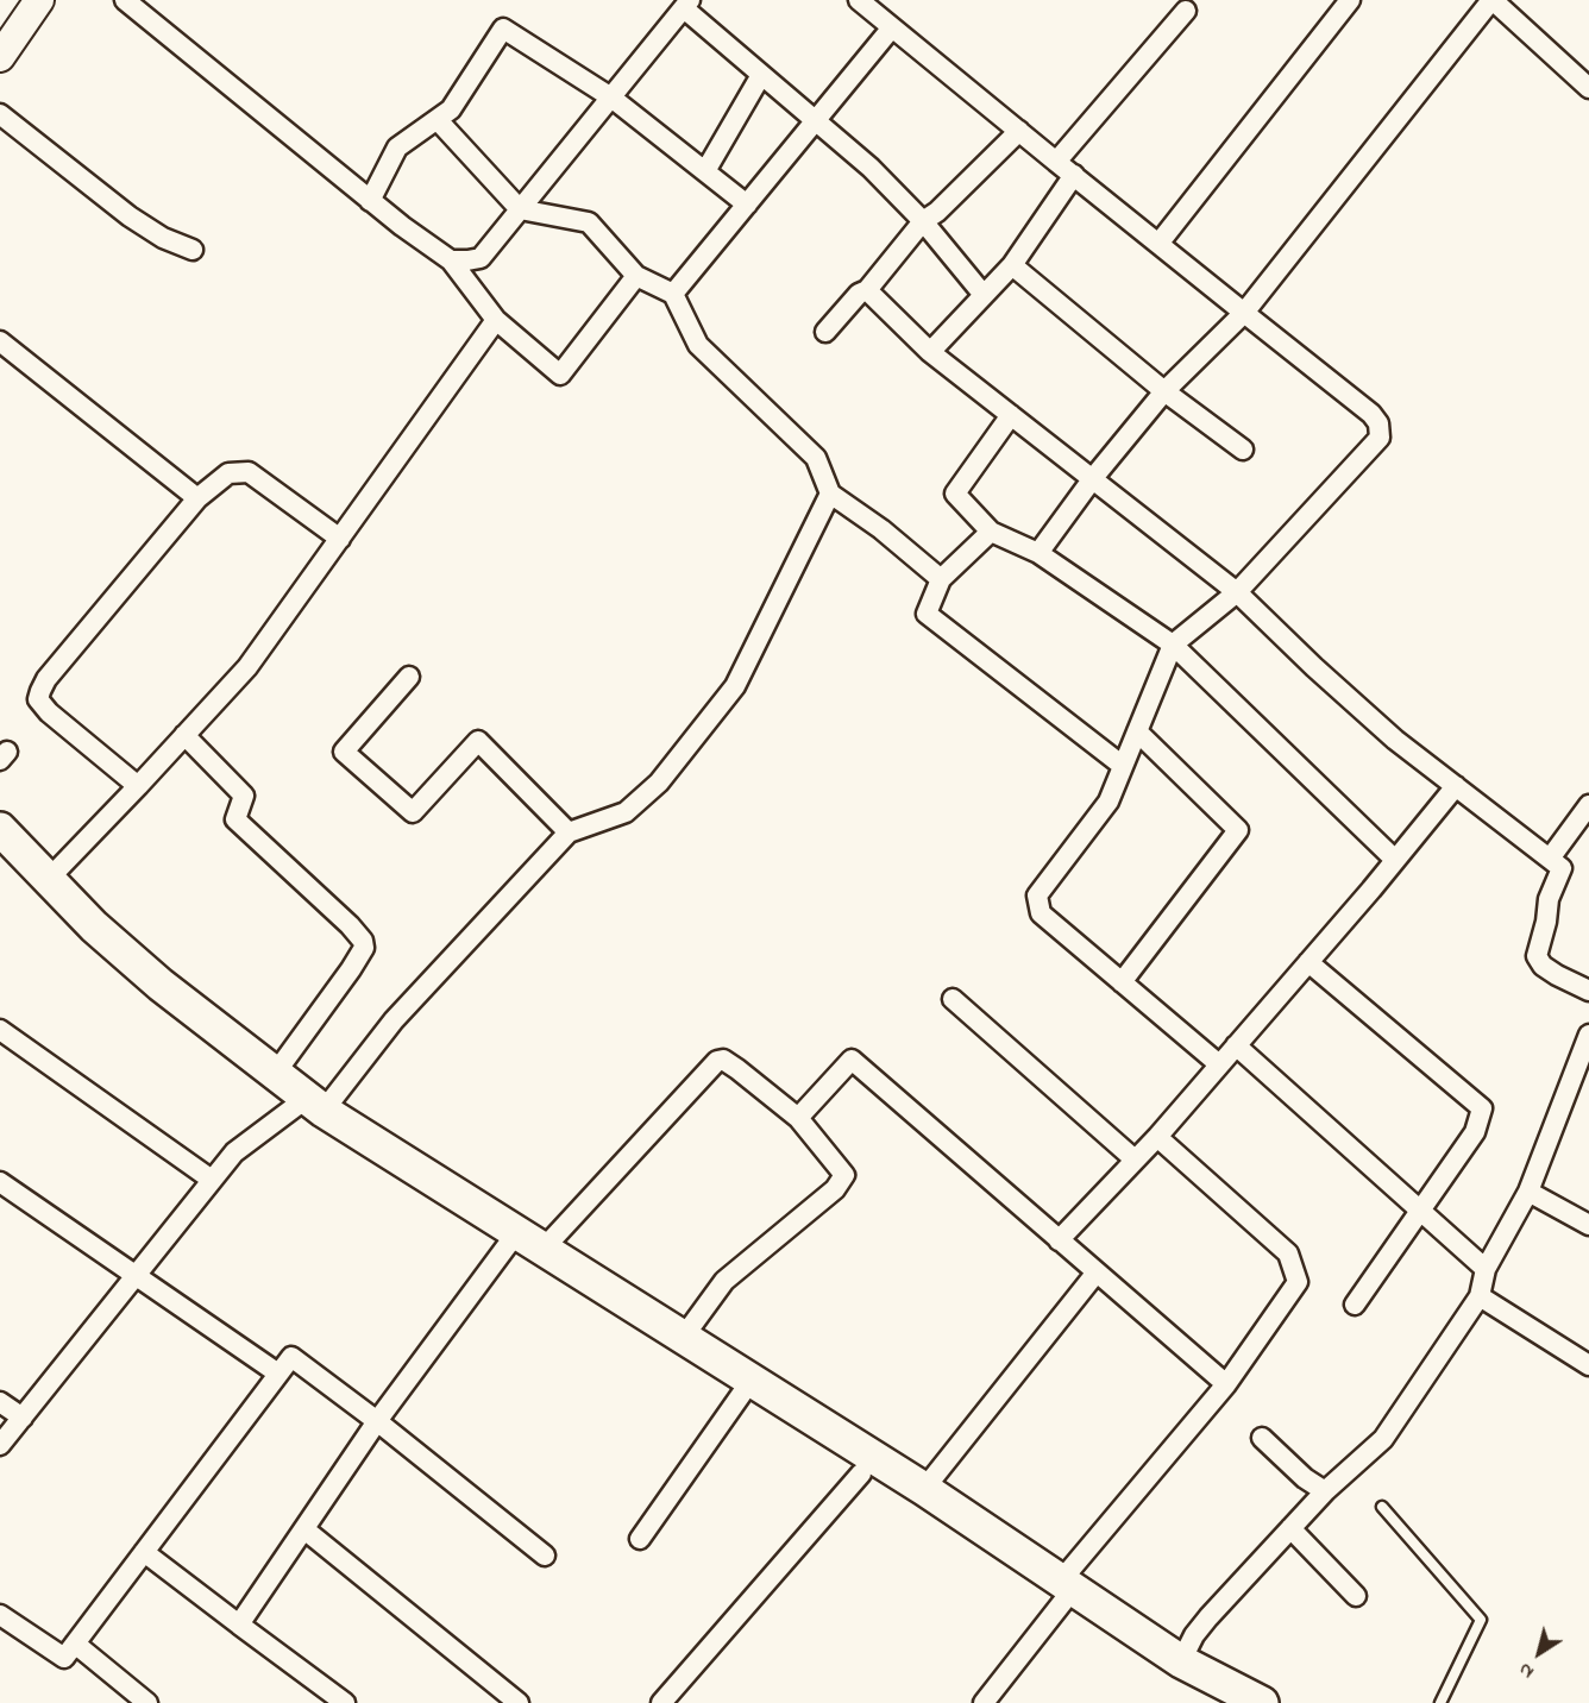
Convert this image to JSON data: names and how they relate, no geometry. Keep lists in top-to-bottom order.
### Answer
{
  "north": "bottom left"
}
